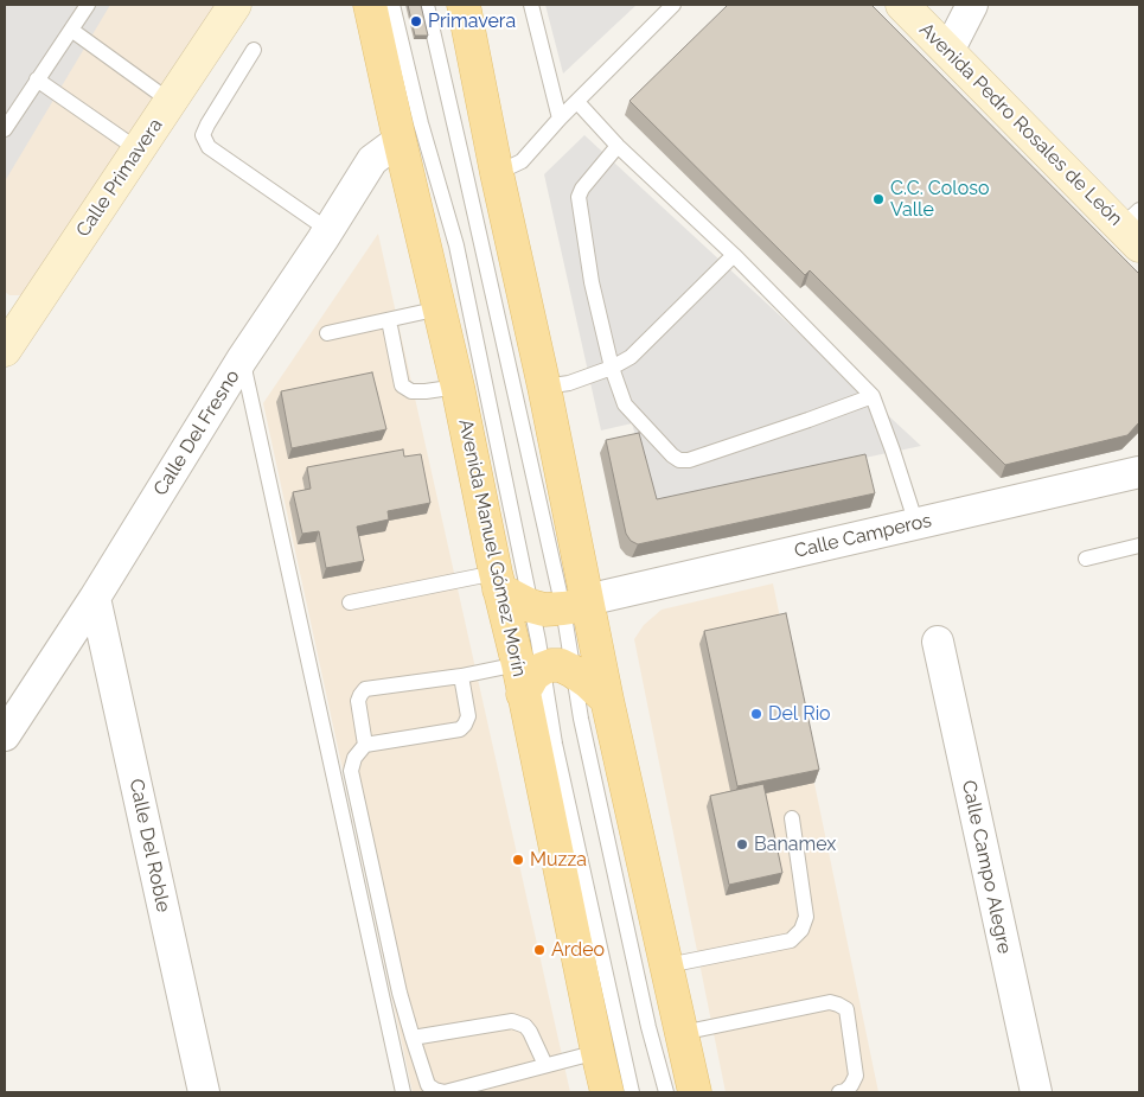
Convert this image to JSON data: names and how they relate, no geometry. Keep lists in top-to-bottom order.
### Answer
{
  "streets": {
    "main road": ["Avenida Manuel Gómez Morín"],
    "street": [
      "Avenida Pedro Rosales de León",
      "Calle Primavera",
      "Calle Del Fresno",
      "Calle Camperos",
      "Calle Del Roble",
      "Calle Campo Alegre"
    ]
  },
  "crossings": [
    ["Calle Del Fresno", "Avenida Manuel Gómez Morín"],
    ["Calle Del Fresno", "Calle Del Roble"]
  ],
  "places": [
    "Primavera",
    "C.C. Coloso Valle",
    "Del Rio",
    "Banamex",
    "Muzza",
    "Ardeo"
  ]
}
